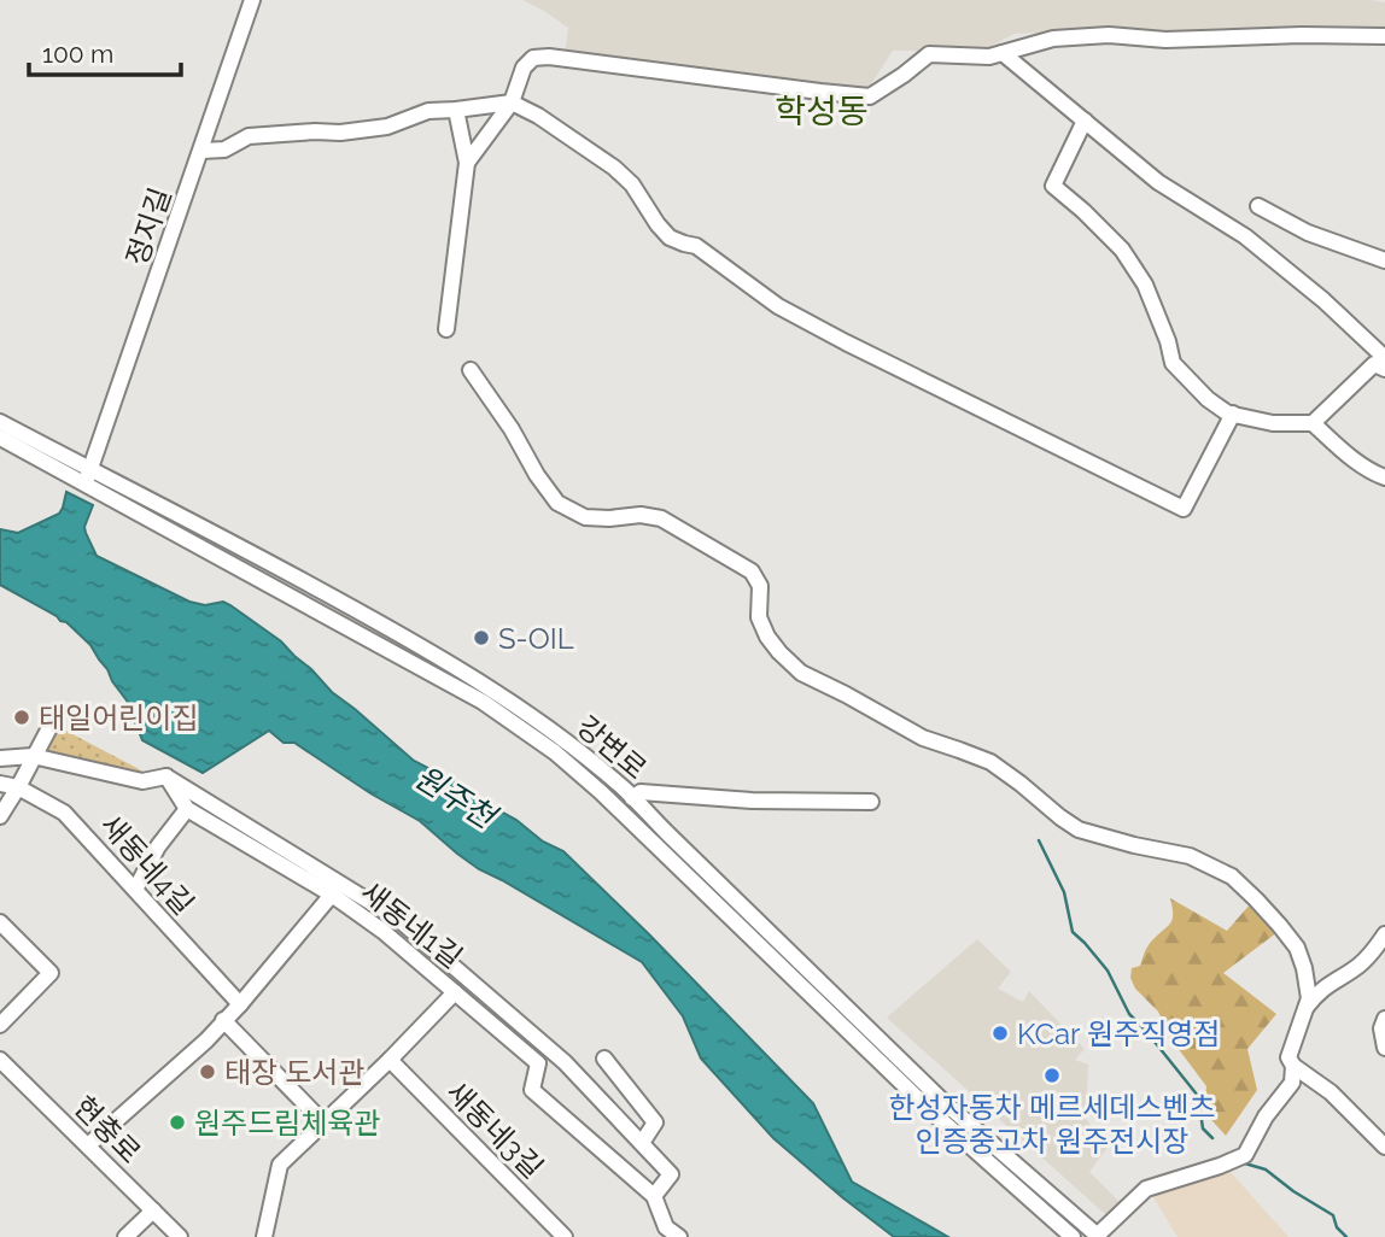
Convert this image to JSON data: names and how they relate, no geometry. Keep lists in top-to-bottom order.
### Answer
{
  "streets": {
    "street": [
      "정지길",
      "강변로",
      "새동네4길",
      "새동네1길",
      "현충로",
      "새동네3길"
    ]
  },
  "crossings": [
    ["정지길", "강변로"]
  ],
  "districts": ["학성동"],
  "water": ["원주천"],
  "places": [
    "S-OIL",
    "태일어린이집",
    "KCar 원주직영점",
    "태장 도서관",
    "한성자동차 메르세데스벤츠 인증중고차 원주전시장",
    "원주드림체육관"
  ],
  "scale_bar": "100 m"
}
